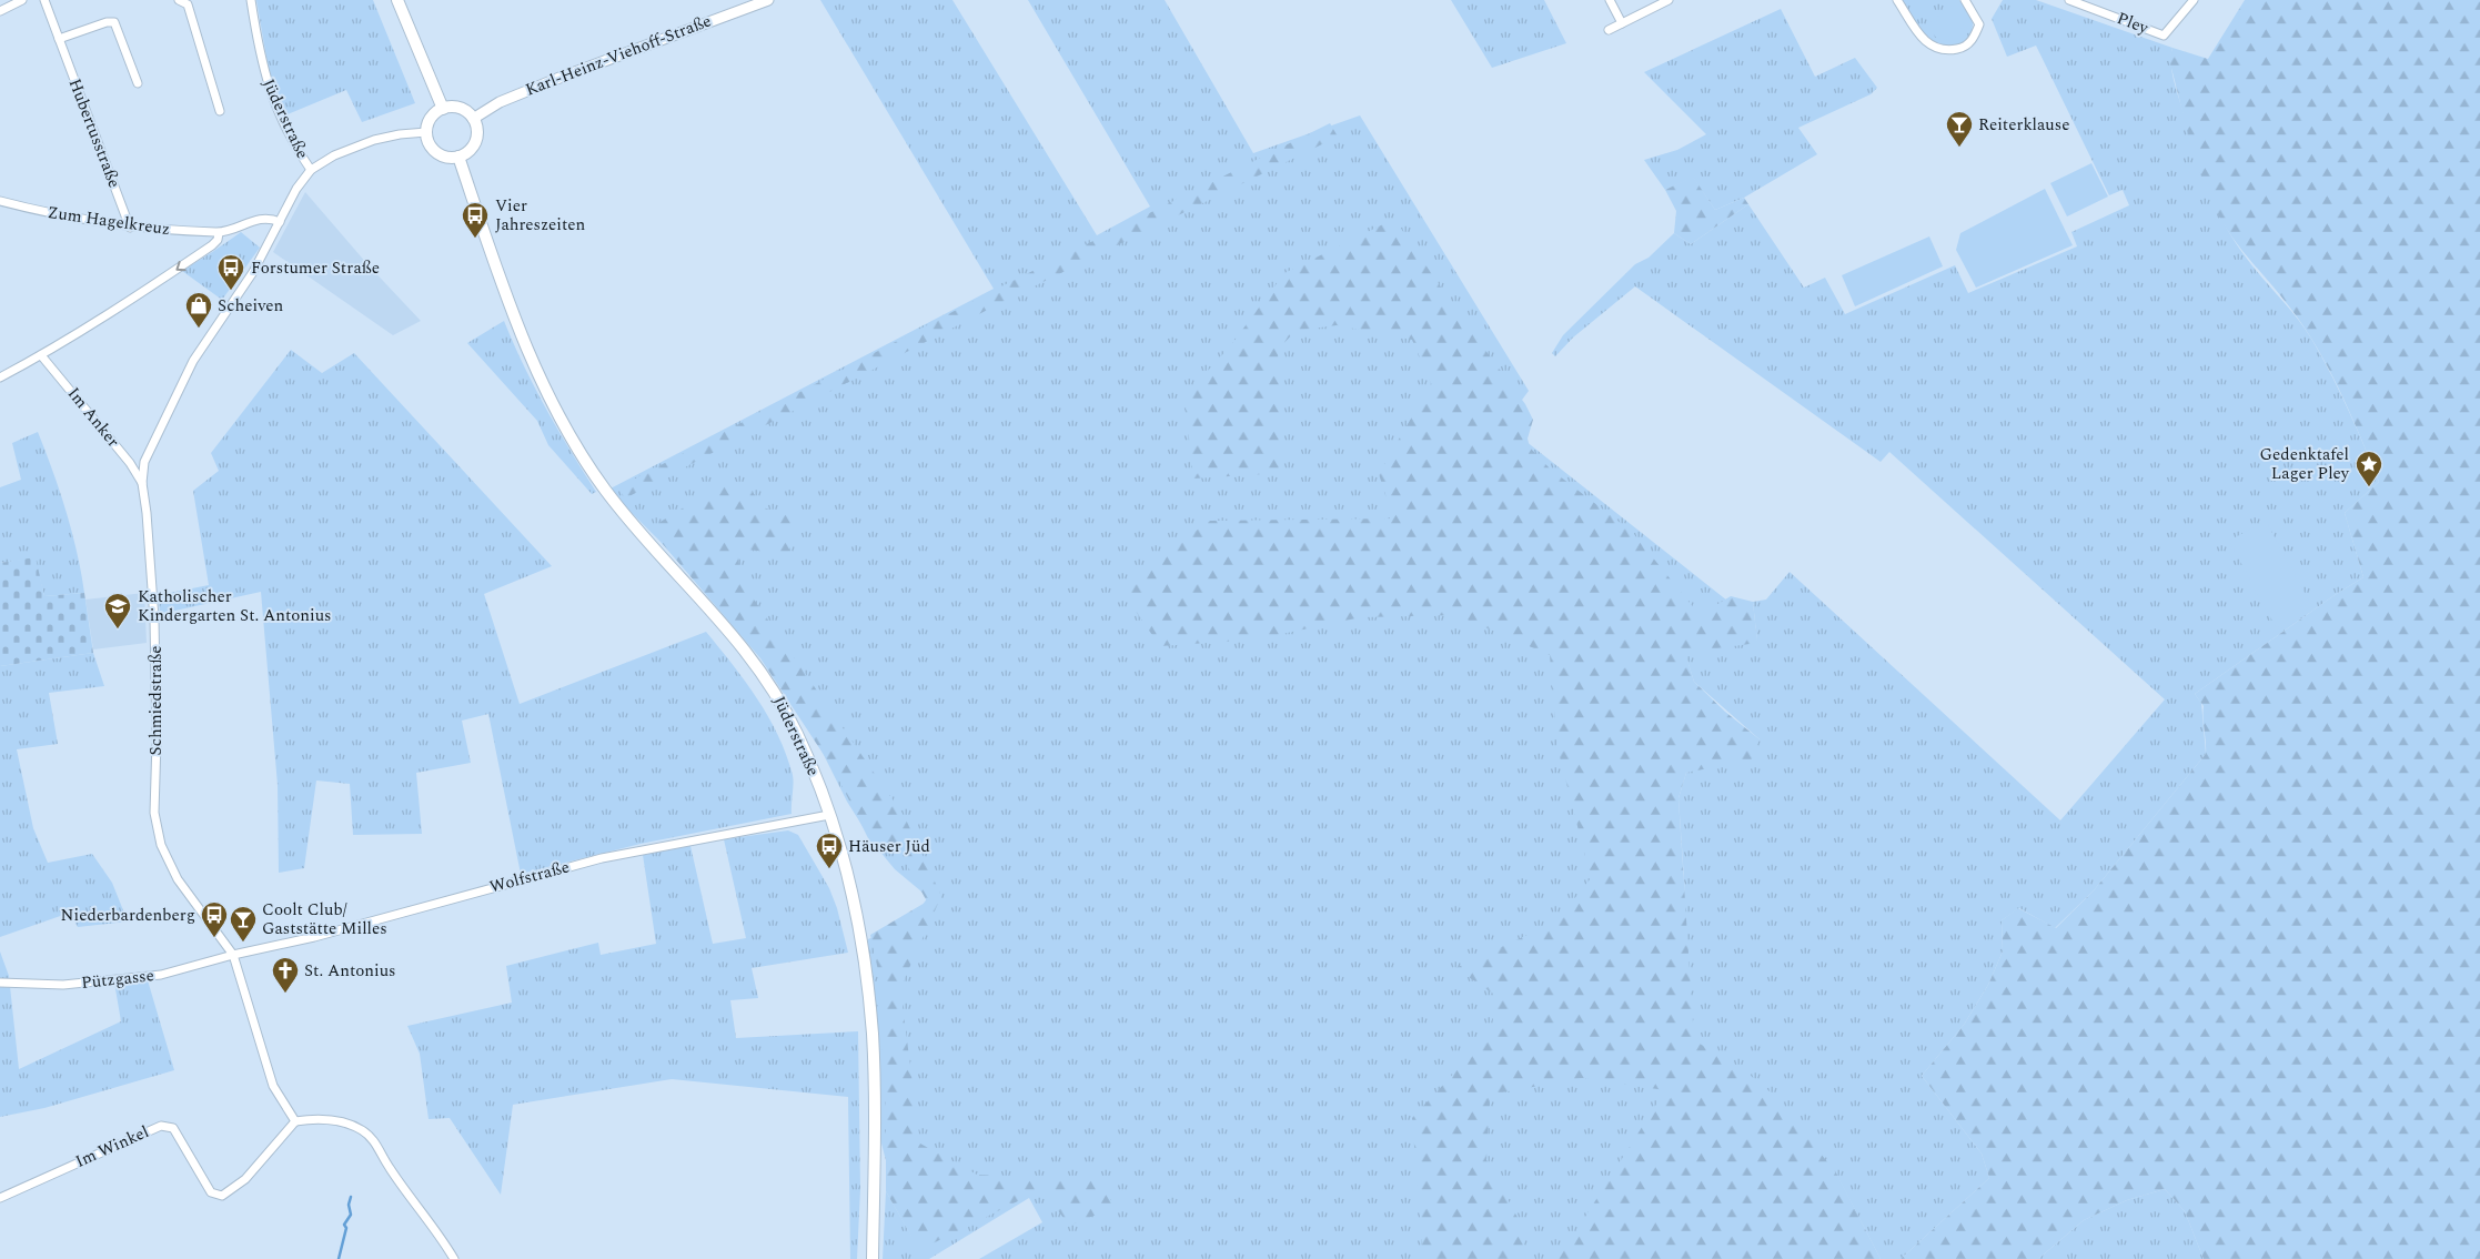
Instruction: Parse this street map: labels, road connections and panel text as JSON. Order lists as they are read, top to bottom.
{
  "streets": {
    "main road": ["Jüderstraße"],
    "street": [
      "Pley",
      "Karl-Heinz-Viehoff-Straße",
      "Hubertusstraße",
      "Zum Hagelkreuz",
      "Im Anker",
      "Schmiedstraße",
      "Wolfstraße",
      "Pützgasse",
      "Im Winkel"
    ]
  },
  "crossings": [
    ["Karl-Heinz-Viehoff-Straße", "Jüderstraße"],
    ["Jüderstraße", "Schmiedstraße"],
    ["Jüderstraße", "Wolfstraße"],
    ["Hubertusstraße", "Zum Hagelkreuz"],
    ["Im Anker", "Schmiedstraße"],
    ["Schmiedstraße", "Wolfstraße"],
    ["Schmiedstraße", "Pützgasse"],
    ["Wolfstraße", "Pützgasse"]
  ],
  "places": {
    "bar": ["Reiterklause", "Coolt Club/ Gaststätte Milles"],
    "bus stop": [
      "Vier Jahreszeiten",
      "Forstumer Straße",
      "Häuser Jüd",
      "Niederbardenberg"
    ],
    "shop": ["Scheiven"],
    "place": ["Gedenktafel Lager Pley"],
    "school or university": ["Katholischer Kindergarten St. Antonius"],
    "church": ["St. Antonius"]
  }
}
